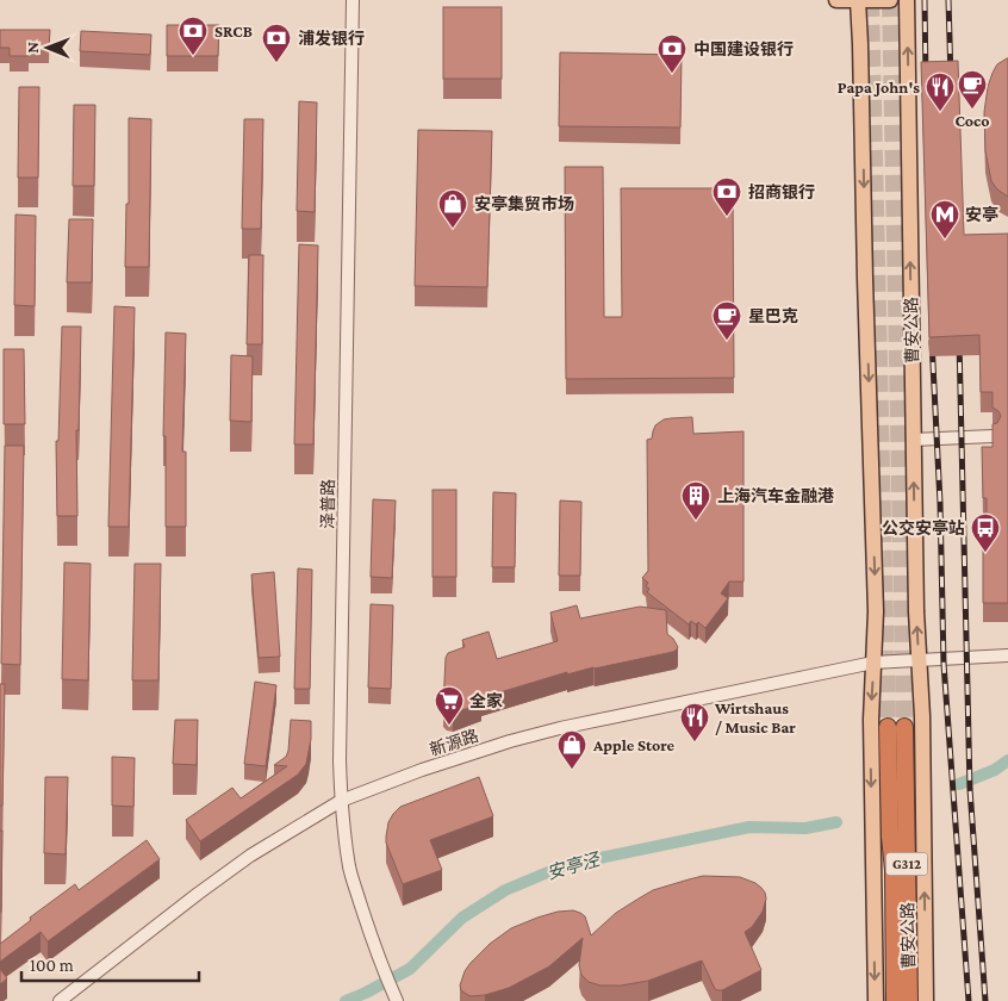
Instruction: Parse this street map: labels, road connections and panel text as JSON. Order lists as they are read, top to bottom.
{
  "streets": {
    "highway": ["曹安公路", "G312"],
    "street": ["泽普路", "新源路"]
  },
  "crossings": [
    ["曹安公路", "新源路"],
    ["泽普路", "新源路"]
  ],
  "water": ["安亭泾"],
  "places": {
    "bank": [
      "SRCB",
      "浦发银行",
      "中国建设银行",
      "招商银行"
    ],
    "cafe": ["Coco", "星巴克"],
    "restaurant": ["Papa John's", "Wirtshaus / Music Bar"],
    "shop": ["安亭集贸市场", "Apple Store"],
    "metro station": ["安亭"],
    "building": ["上海汽车金融港"],
    "bus stop": ["公交安亭站"],
    "supermarket": ["全家"]
  },
  "scale_bar": "100 m",
  "north": "left"
}
